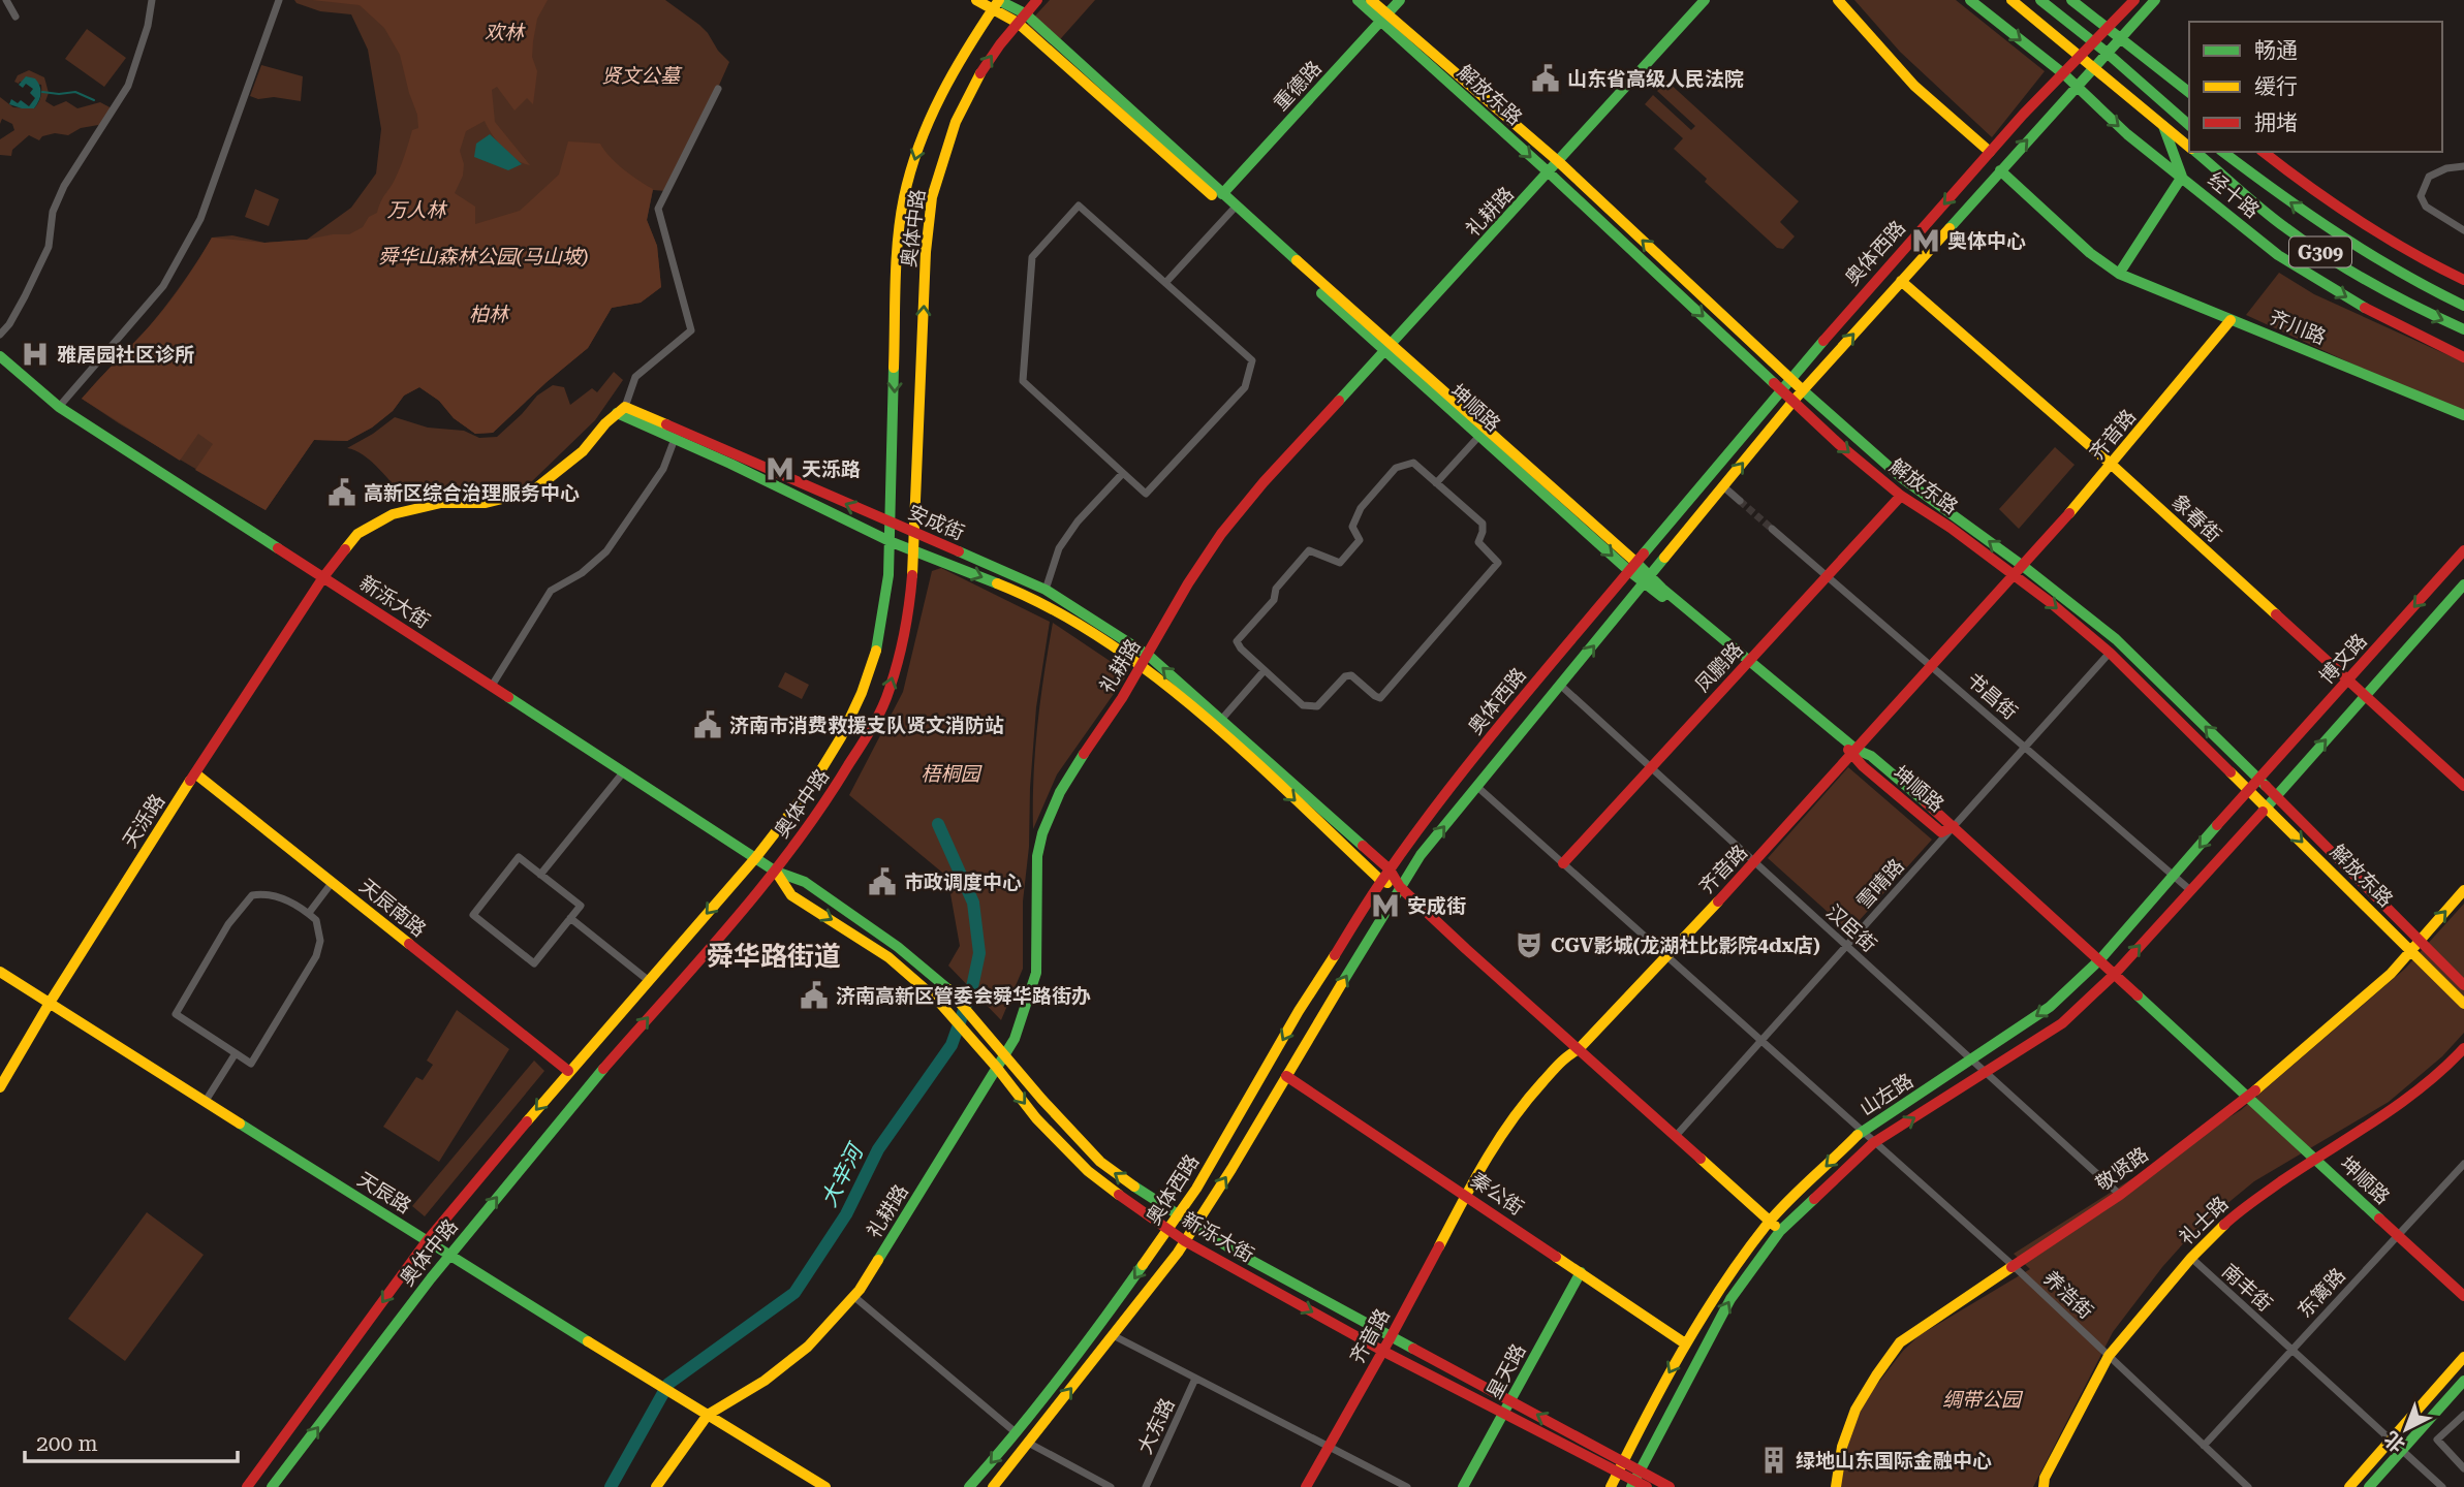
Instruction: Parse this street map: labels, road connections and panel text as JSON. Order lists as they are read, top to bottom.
{
  "streets": {
    "main road": [
      "重德路",
      "解放东路",
      "经十路",
      "礼耕路",
      "奥体中路",
      "G309",
      "奥体西路",
      "齐川路",
      "坤顺路",
      "齐音路",
      "象春街",
      "安成街",
      "新泺大街",
      "博文路",
      "凤鹏路",
      "天泺路",
      "天辰南路",
      "山左路",
      "敬贤路",
      "天辰路",
      "秦公街",
      "礼士路",
      "星天路"
    ],
    "street": [
      "书昌街",
      "雪晴路",
      "汉臣街",
      "南丰街",
      "东篱路",
      "养浩街",
      "大东路"
    ]
  },
  "crossings": [
    ["重德路", "解放东路"],
    ["重德路", "坤顺路"],
    ["解放东路", "礼耕路"],
    ["解放东路", "奥体西路"],
    ["解放东路", "齐音路"],
    ["解放东路", "博文路"],
    ["解放东路", "凤鹏路"],
    ["解放东路", "雪晴路"],
    ["解放东路", "山左路"],
    ["解放东路", "敬贤路"],
    ["经十路", "G309"],
    ["经十路", "奥体西路"],
    ["礼耕路", "坤顺路"],
    ["礼耕路", "安成街"],
    ["礼耕路", "新泺大街"],
    ["礼耕路", "天辰路"],
    ["奥体中路", "坤顺路"],
    ["奥体中路", "安成街"],
    ["奥体中路", "新泺大街"],
    ["奥体中路", "天辰南路"],
    ["奥体中路", "天辰路"],
    ["G309", "奥体西路"],
    ["奥体西路", "齐川路"],
    ["奥体西路", "坤顺路"],
    ["奥体西路", "象春街"],
    ["奥体西路", "安成街"],
    ["奥体西路", "新泺大街"],
    ["奥体西路", "汉臣街"],
    ["奥体西路", "秦公街"],
    ["奥体西路", "养浩街"],
    ["齐川路", "齐音路"],
    ["坤顺路", "齐音路"],
    ["坤顺路", "凤鹏路"],
    ["坤顺路", "雪晴路"],
    ["坤顺路", "山左路"],
    ["坤顺路", "敬贤路"],
    ["坤顺路", "礼士路"],
    ["坤顺路", "东篱路"],
    ["齐音路", "象春街"],
    ["齐音路", "安成街"],
    ["齐音路", "新泺大街"],
    ["齐音路", "书昌街"],
    ["齐音路", "汉臣街"],
    ["齐音路", "秦公街"],
    ["齐音路", "养浩街"],
    ["象春街", "博文路"],
    ["安成街", "天泺路"],
    ["安成街", "雪晴路"],
    ["安成街", "山左路"],
    ["新泺大街", "天泺路"],
    ["新泺大街", "山左路"],
    ["新泺大街", "星天路"],
    ["博文路", "山左路"],
    ["凤鹏路", "书昌街"],
    ["凤鹏路", "汉臣街"],
    ["凤鹏路", "养浩街"],
    ["书昌街", "雪晴路"],
    ["书昌街", "山左路"],
    ["天泺路", "天辰南路"],
    ["天泺路", "天辰路"],
    ["雪晴路", "汉臣街"],
    ["雪晴路", "养浩街"],
    ["汉臣街", "山左路"],
    ["汉臣街", "敬贤路"],
    ["山左路", "秦公街"],
    ["山左路", "养浩街"],
    ["敬贤路", "养浩街"],
    ["秦公街", "星天路"],
    ["礼士路", "南丰街"],
    ["礼士路", "养浩街"],
    ["南丰街", "东篱路"],
    ["东篱路", "养浩街"]
  ],
  "districts": ["舜华路街道"],
  "water": ["大辛河"],
  "parks": [
    "欢林",
    "贤文公墓",
    "万人林",
    "舜华山森林公园(马山坡)",
    "柏林",
    "梧桐园",
    "绸带公园"
  ],
  "places": {
    "public building": [
      "山东省高级人民法院",
      "高新区综合治理服务中心",
      "济南市消费救援支队贤文消防站",
      "市政调度中心",
      "济南高新区管委会舜华路街办"
    ],
    "metro station": ["奥体中心", "天泺路", "安成街"],
    "hospital": ["雅居园社区诊所"],
    "theatre": ["CGV影城(龙湖杜比影院4dx店)"],
    "building": ["绿地山东国际金融中心"]
  },
  "legend": ["畅通", "缓行", "拥堵"],
  "scale_bar": "200 m",
  "north": "bottom left"
}
